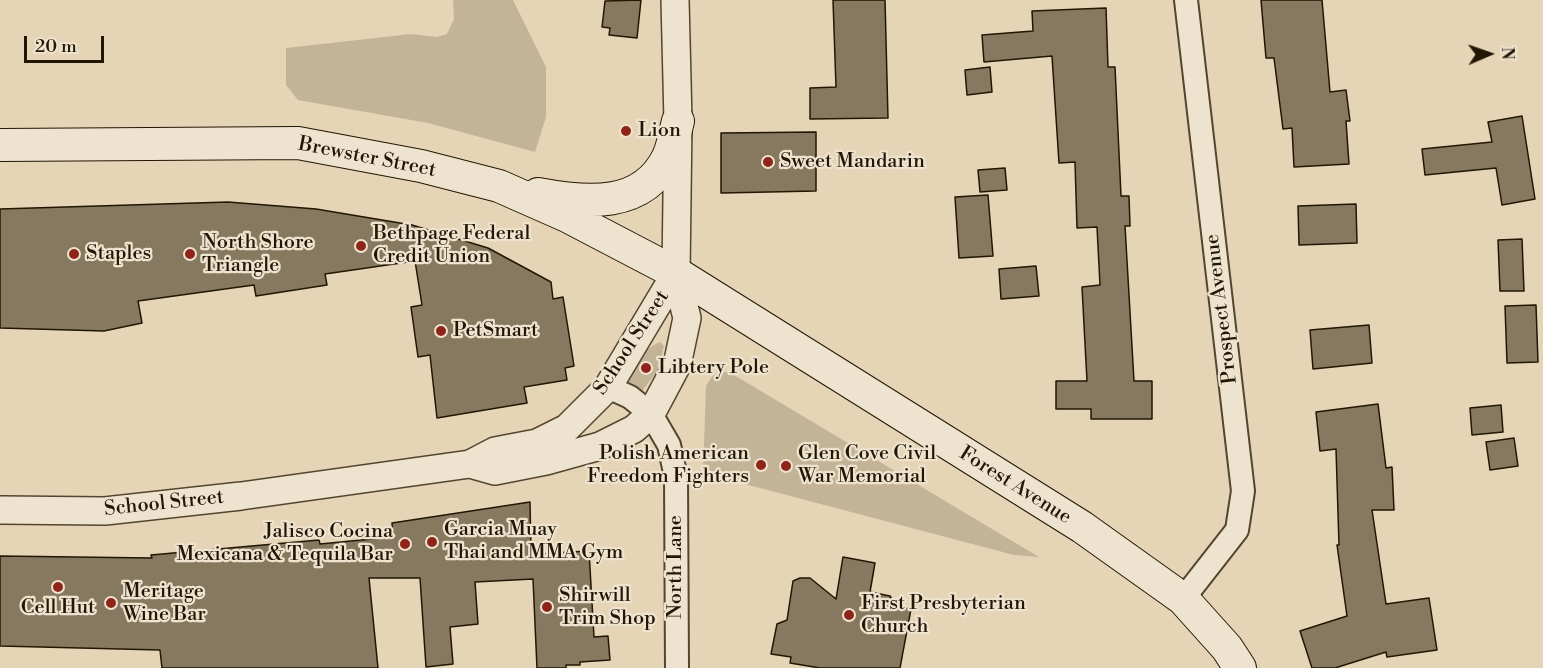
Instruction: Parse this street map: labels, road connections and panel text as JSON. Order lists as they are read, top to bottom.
{
  "streets": {
    "main road": ["Brewster Street", "Forest Avenue"],
    "street": ["Prospect Avenue", "School Street", "North Lane"]
  },
  "crossings": [
    ["Brewster Street", "School Street"],
    ["Brewster Street", "Forest Avenue"],
    ["Prospect Avenue", "Forest Avenue"],
    ["School Street", "Forest Avenue"],
    ["School Street", "North Lane"]
  ],
  "places": [
    "Lion",
    "Sweet Mandarin",
    "Bethpage Federal Credit Union",
    "Staples",
    "North Shore Triangle",
    "PetSmart",
    "Libtery Pole",
    "Polish American Freedom Fighters",
    "Glen Cove Civil War Memorial",
    "Garcia Muay Thai and MMA Gym",
    "Jalisco Cocina Mexicana & Tequila Bar",
    "Cell Hut",
    "Meritage Wine Bar",
    "Shirwill Trim Shop",
    "First Presbyterian Church"
  ],
  "scale_bar": "20 m",
  "north": "right"
}
